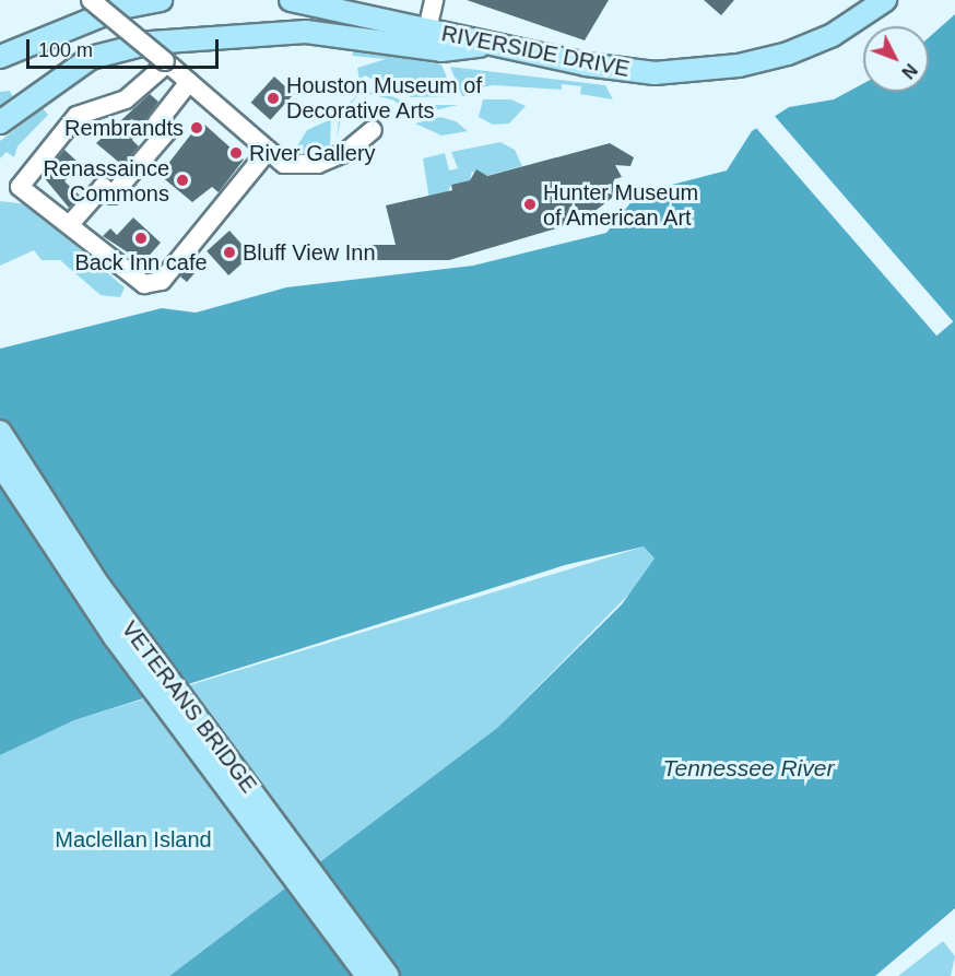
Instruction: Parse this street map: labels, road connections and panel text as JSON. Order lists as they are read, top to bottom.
{
  "streets": {
    "main road": ["RIVERSIDE DRIVE", "VETERANS BRIDGE"]
  },
  "water": ["Tennessee River"],
  "parks": ["Maclellan Island"],
  "places": [
    "Houston Museum of Decorative Arts",
    "Rembrandts",
    "River Gallery",
    "Renassaince Commons",
    "Hunter Museum of American Art",
    "Back Inn cafe",
    "Bluff View Inn"
  ],
  "scale_bar": "100 m",
  "north": "bottom right"
}
